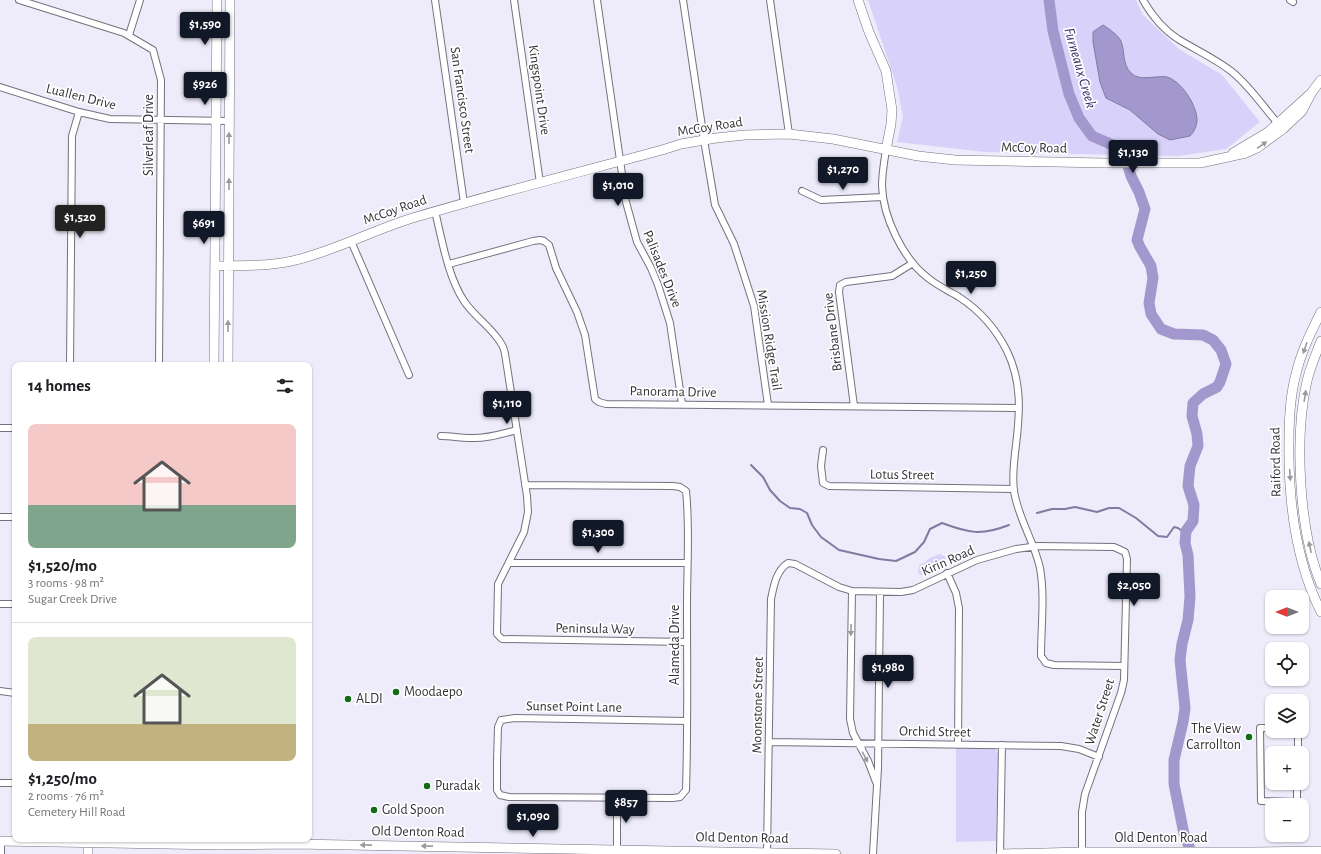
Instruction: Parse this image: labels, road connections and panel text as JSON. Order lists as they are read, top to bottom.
{
  "streets": {
    "main road": ["McCoy Road", "Raiford Road", "Old Denton Road"],
    "street": [
      "Kingspoint Drive",
      "Luallen Drive",
      "San Francisco Street",
      "Silverleaf Drive",
      "Palisades Drive",
      "Brisbane Drive",
      "Mission Ridge Trail",
      "Panorama Drive",
      "Lotus Street",
      "Kirin Road",
      "Peninsula Way",
      "Alameda Drive",
      "Moonstone Street",
      "Sunset Point Lane",
      "Water Street",
      "Orchid Street"
    ]
  },
  "crossings": [
    ["Kingspoint Drive", "McCoy Road"],
    ["Luallen Drive", "Silverleaf Drive"],
    ["San Francisco Street", "McCoy Road"],
    ["McCoy Road", "Palisades Drive"],
    ["McCoy Road", "Mission Ridge Trail"],
    ["Palisades Drive", "Panorama Drive"],
    ["Brisbane Drive", "Panorama Drive"],
    ["Mission Ridge Trail", "Panorama Drive"],
    ["Kirin Road", "Moonstone Street"],
    ["Kirin Road", "Water Street"],
    ["Peninsula Way", "Alameda Drive"],
    ["Alameda Drive", "Sunset Point Lane"],
    ["Moonstone Street", "Orchid Street"],
    ["Moonstone Street", "Old Denton Road"],
    ["Water Street", "Orchid Street"],
    ["Water Street", "Old Denton Road"]
  ],
  "water": ["Furneaux Creek"],
  "places": [
    "Moodaepo",
    "ALDI",
    "The View Carrollton",
    "Puradak",
    "Gold Spoon"
  ],
  "north": "left",
  "page": {
    "price": [
      "$1,590",
      "$926",
      "$1,130",
      "$1,270",
      "$1,010",
      "$1,520",
      "$691",
      "$1,250",
      "$1,110",
      "$1,300",
      "$2,050",
      "$1,980",
      "$857",
      "$1,090"
    ],
    "heading": "14 homes",
    "list": [
      {
        "name": "$1,520/mo",
        "note": "3 rooms · 98 m² · Sugar Creek Drive"
      },
      {
        "name": "$1,250/mo",
        "note": "2 rooms · 76 m² · Cemetery Hill Road"
      }
    ],
    "map_buttons": ["+", "−"]
  }
}
